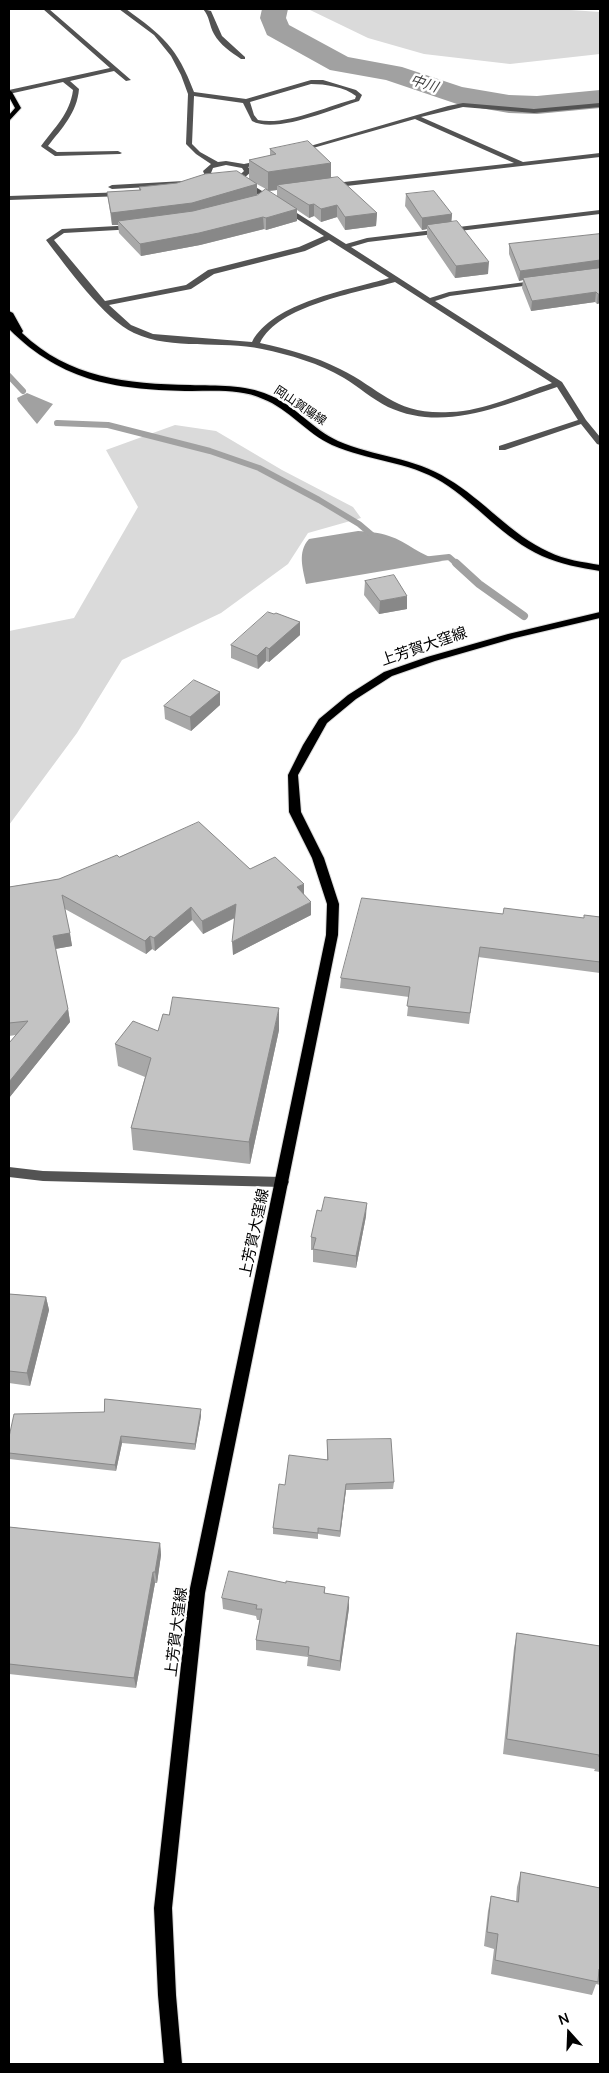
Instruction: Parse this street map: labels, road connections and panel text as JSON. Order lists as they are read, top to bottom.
{
  "streets": {
    "main road": ["岡山賀陽線", "上芳賀大窪線"]
  },
  "water": ["中川"],
  "north": "top"
}
